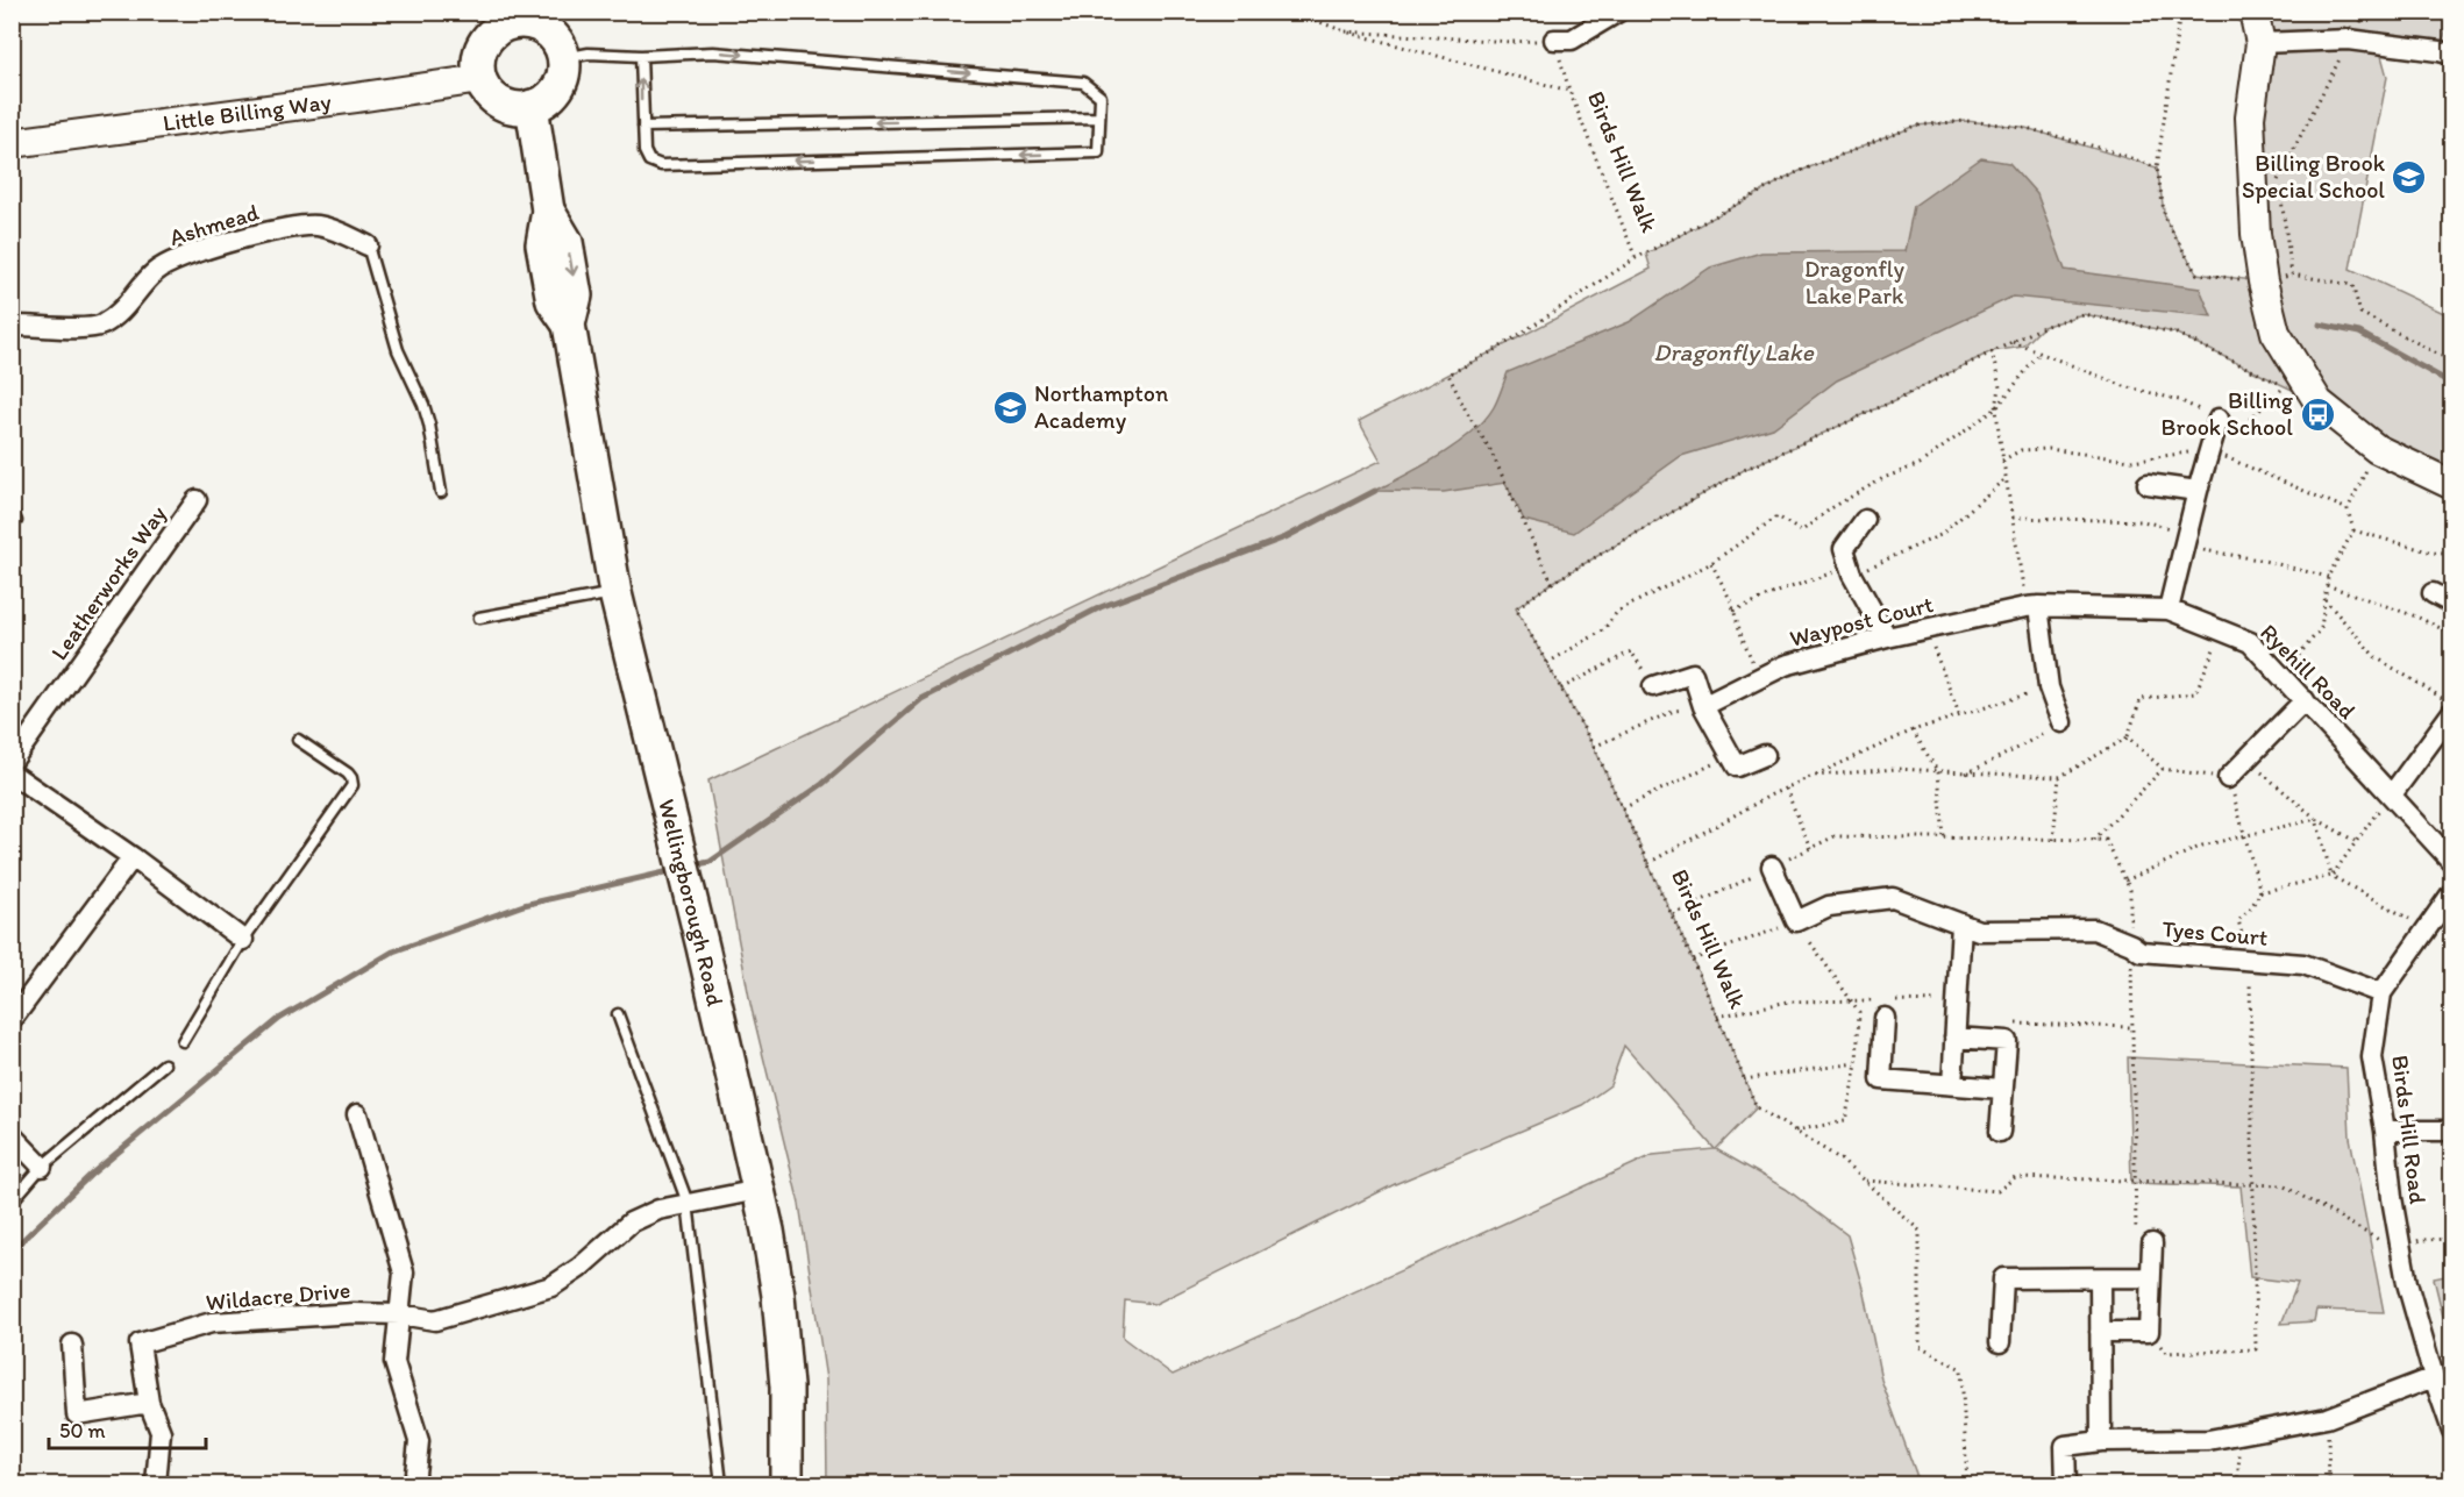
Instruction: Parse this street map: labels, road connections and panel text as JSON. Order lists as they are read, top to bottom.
{
  "streets": {
    "main road": ["Wellingborough Road"],
    "street": [
      "Little Billing Way",
      "Ashmead",
      "Leatherworks Way",
      "Waypost Court",
      "Ryehill Road",
      "Tyes Court",
      "Birds Hill Road",
      "Wildacre Drive"
    ],
    "path": ["Birds Hill Walk"]
  },
  "crossings": [
    ["Little Billing Way", "Wellingborough Road"],
    ["Waypost Court", "Ryehill Road"],
    ["Tyes Court", "Birds Hill Road"]
  ],
  "water": ["Dragonfly Lake"],
  "parks": ["Dragonfly Lake Park"],
  "places": {
    "school or university": ["Billing Brook Special School", "Northampton Academy"],
    "bus stop": ["Billing Brook School"]
  },
  "scale_bar": "50 m"
}
